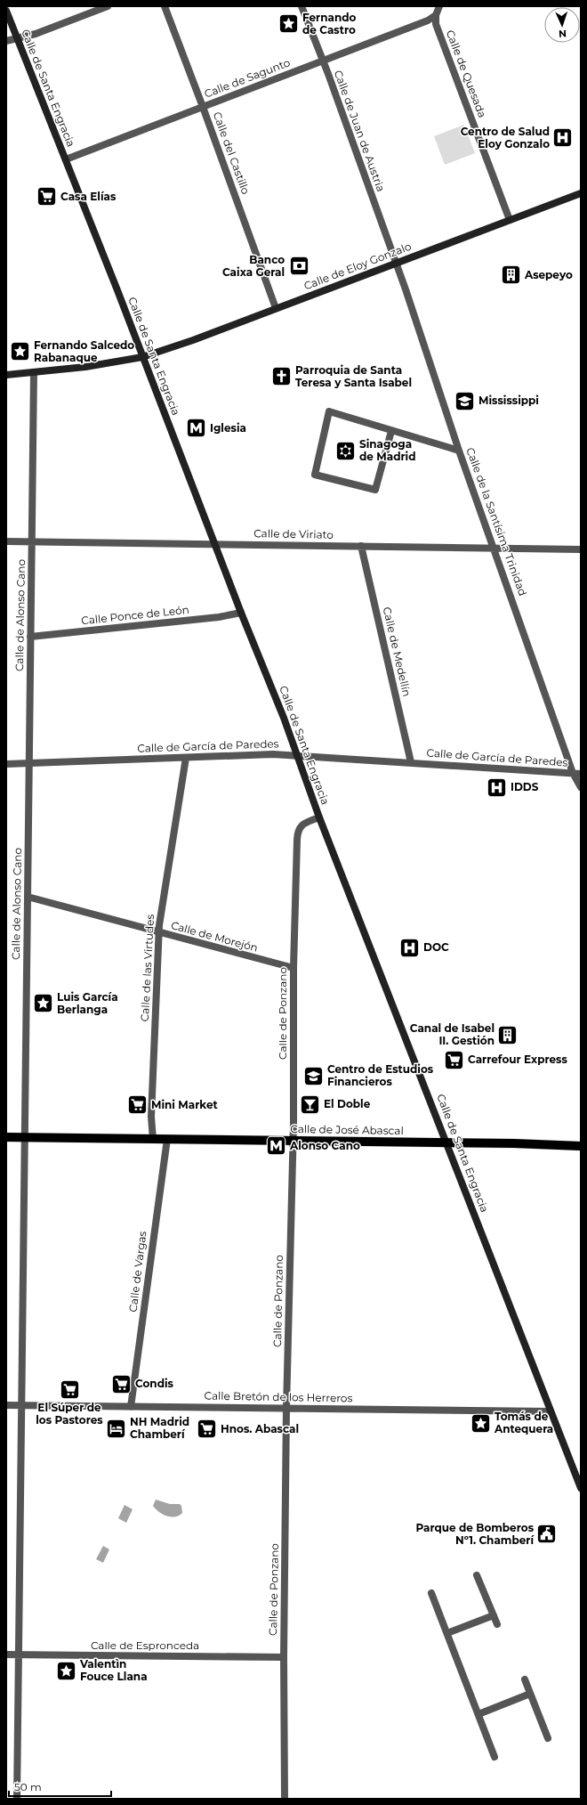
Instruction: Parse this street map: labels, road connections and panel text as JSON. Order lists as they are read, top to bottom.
{
  "streets": {
    "main road": ["Calle de Santa Engracia", "Calle de Eloy Gonzalo", "Calle de José Abascal"],
    "street": [
      "Calle de Quesada",
      "Calle de Sagunto",
      "Calle de Juan de Austria",
      "Calle del Castillo",
      "Calle de la Santísima Trinidad",
      "Calle de Viriato",
      "Calle de Alonso Cano",
      "Calle Ponce de León",
      "Calle de Medellín",
      "Calle de García de Paredes",
      "Calle de Morejón",
      "Calle de las Virtudes",
      "Calle de Ponzano",
      "Calle de Vargas",
      "Calle Bretón de los Herreros",
      "Calle de Espronceda"
    ]
  },
  "crossings": [
    ["Calle de Quesada", "Calle de Sagunto"],
    ["Calle de Quesada", "Calle de Eloy Gonzalo"],
    ["Calle de Sagunto", "Calle de Santa Engracia"],
    ["Calle de Sagunto", "Calle de Juan de Austria"],
    ["Calle de Sagunto", "Calle del Castillo"],
    ["Calle de Santa Engracia", "Calle de Eloy Gonzalo"],
    ["Calle de Santa Engracia", "Calle de Viriato"],
    ["Calle de Santa Engracia", "Calle Ponce de León"],
    ["Calle de Santa Engracia", "Calle de García de Paredes"],
    ["Calle de Santa Engracia", "Calle de Ponzano"],
    ["Calle de Santa Engracia", "Calle de José Abascal"],
    ["Calle de Santa Engracia", "Calle Bretón de los Herreros"],
    ["Calle de Juan de Austria", "Calle de Eloy Gonzalo"],
    ["Calle de Juan de Austria", "Calle de la Santísima Trinidad"],
    ["Calle del Castillo", "Calle de Eloy Gonzalo"],
    ["Calle de Eloy Gonzalo", "Calle de la Santísima Trinidad"],
    ["Calle de Eloy Gonzalo", "Calle de Alonso Cano"],
    ["Calle de la Santísima Trinidad", "Calle de Viriato"],
    ["Calle de la Santísima Trinidad", "Calle de García de Paredes"],
    ["Calle de Viriato", "Calle de Alonso Cano"],
    ["Calle de Viriato", "Calle de Medellín"],
    ["Calle de Alonso Cano", "Calle Ponce de León"],
    ["Calle de Alonso Cano", "Calle de García de Paredes"],
    ["Calle de Alonso Cano", "Calle de Morejón"],
    ["Calle de Alonso Cano", "Calle de José Abascal"],
    ["Calle de Alonso Cano", "Calle Bretón de los Herreros"],
    ["Calle de Alonso Cano", "Calle de Espronceda"],
    ["Calle de Medellín", "Calle de García de Paredes"],
    ["Calle de García de Paredes", "Calle de las Virtudes"],
    ["Calle de Morejón", "Calle de las Virtudes"],
    ["Calle de Morejón", "Calle de Ponzano"],
    ["Calle de las Virtudes", "Calle de José Abascal"],
    ["Calle de Ponzano", "Calle de José Abascal"],
    ["Calle de Ponzano", "Calle Bretón de los Herreros"],
    ["Calle de Ponzano", "Calle de Espronceda"],
    ["Calle de José Abascal", "Calle de Vargas"],
    ["Calle de Vargas", "Calle Bretón de los Herreros"]
  ],
  "places": {
    "place": [
      "Fernando de Castro",
      "Fernando Salcedo Rabanaque",
      "Luis García Berlanga",
      "Tomás de Antequera",
      "Valentìn Fouce Llana"
    ],
    "hospital": ["Centro de Salud Eloy Gonzalo", "IDDS", "DOC"],
    "supermarket": [
      "Casa Elías",
      "Carrefour Express",
      "Mini Market",
      "Condis",
      "El Súper de los Pastores",
      "Hnos. Abascal"
    ],
    "bank": ["Banco Caixa Geral"],
    "building": ["Asepeyo", "Canal de Isabel II. Gestión"],
    "church": ["Parroquia de Santa Teresa y Santa Isabel"],
    "school or university": ["Mississippi", "Centro de Estudios Financieros"],
    "metro station": ["Iglesia", "Alonso Cano"],
    "synagogue": ["Sinagoga de Madrid"],
    "bar": ["El Doble"],
    "hotel": ["NH Madrid Chamberí"],
    "public building": ["Parque de Bomberos Nº1. Chamberí"]
  },
  "scale_bar": "50 m",
  "north": "bottom"
}
